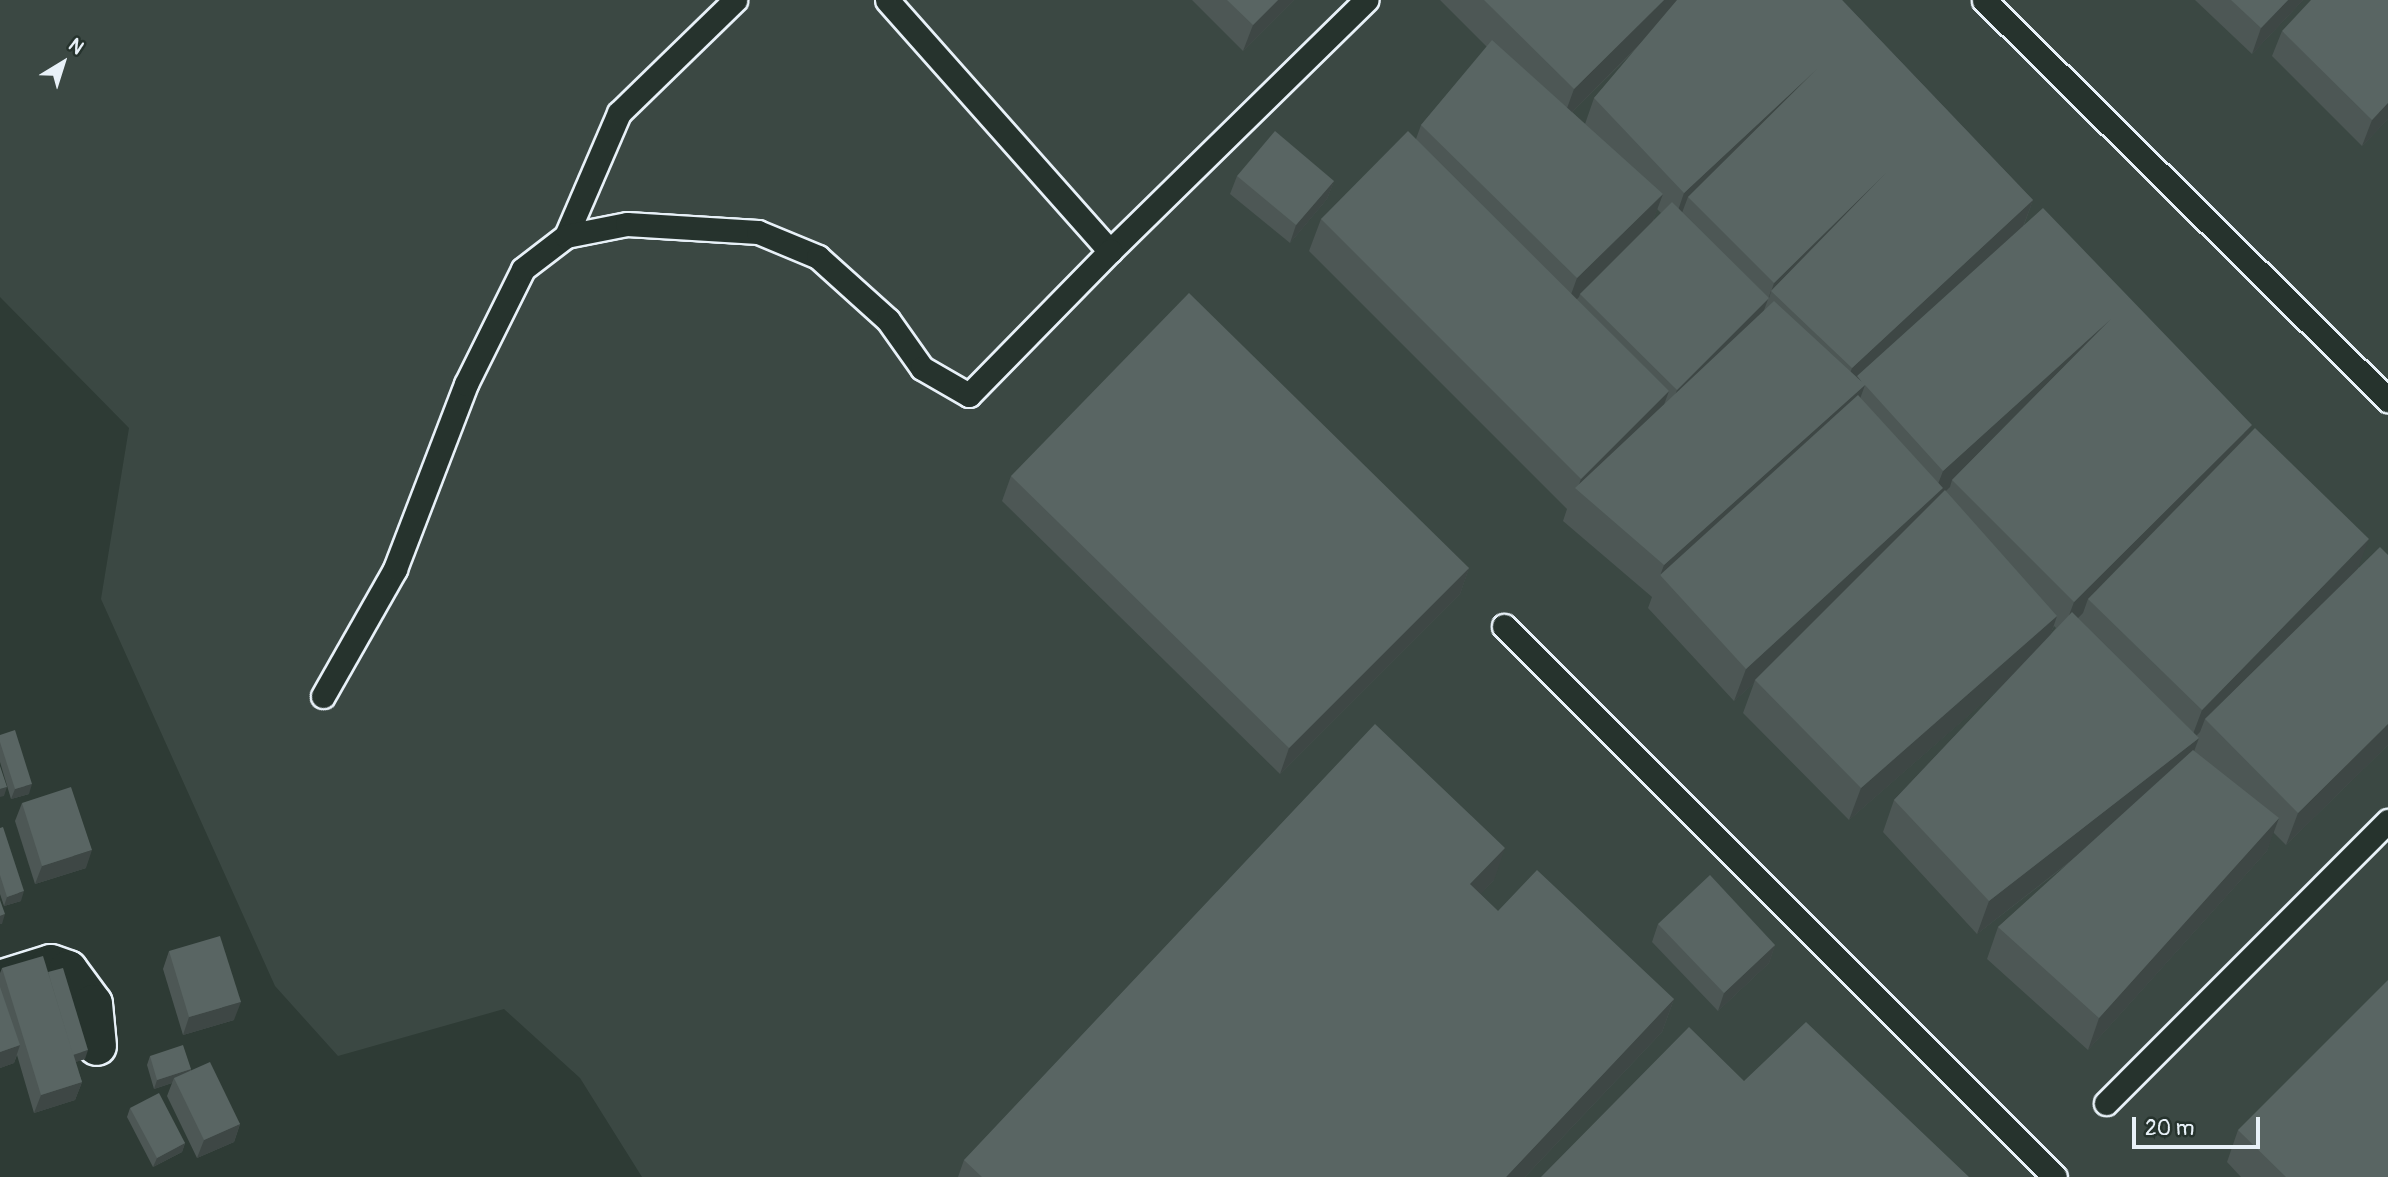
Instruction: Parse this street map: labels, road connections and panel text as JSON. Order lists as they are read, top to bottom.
{
  "scale_bar": "20 m",
  "north": "top right"
}
